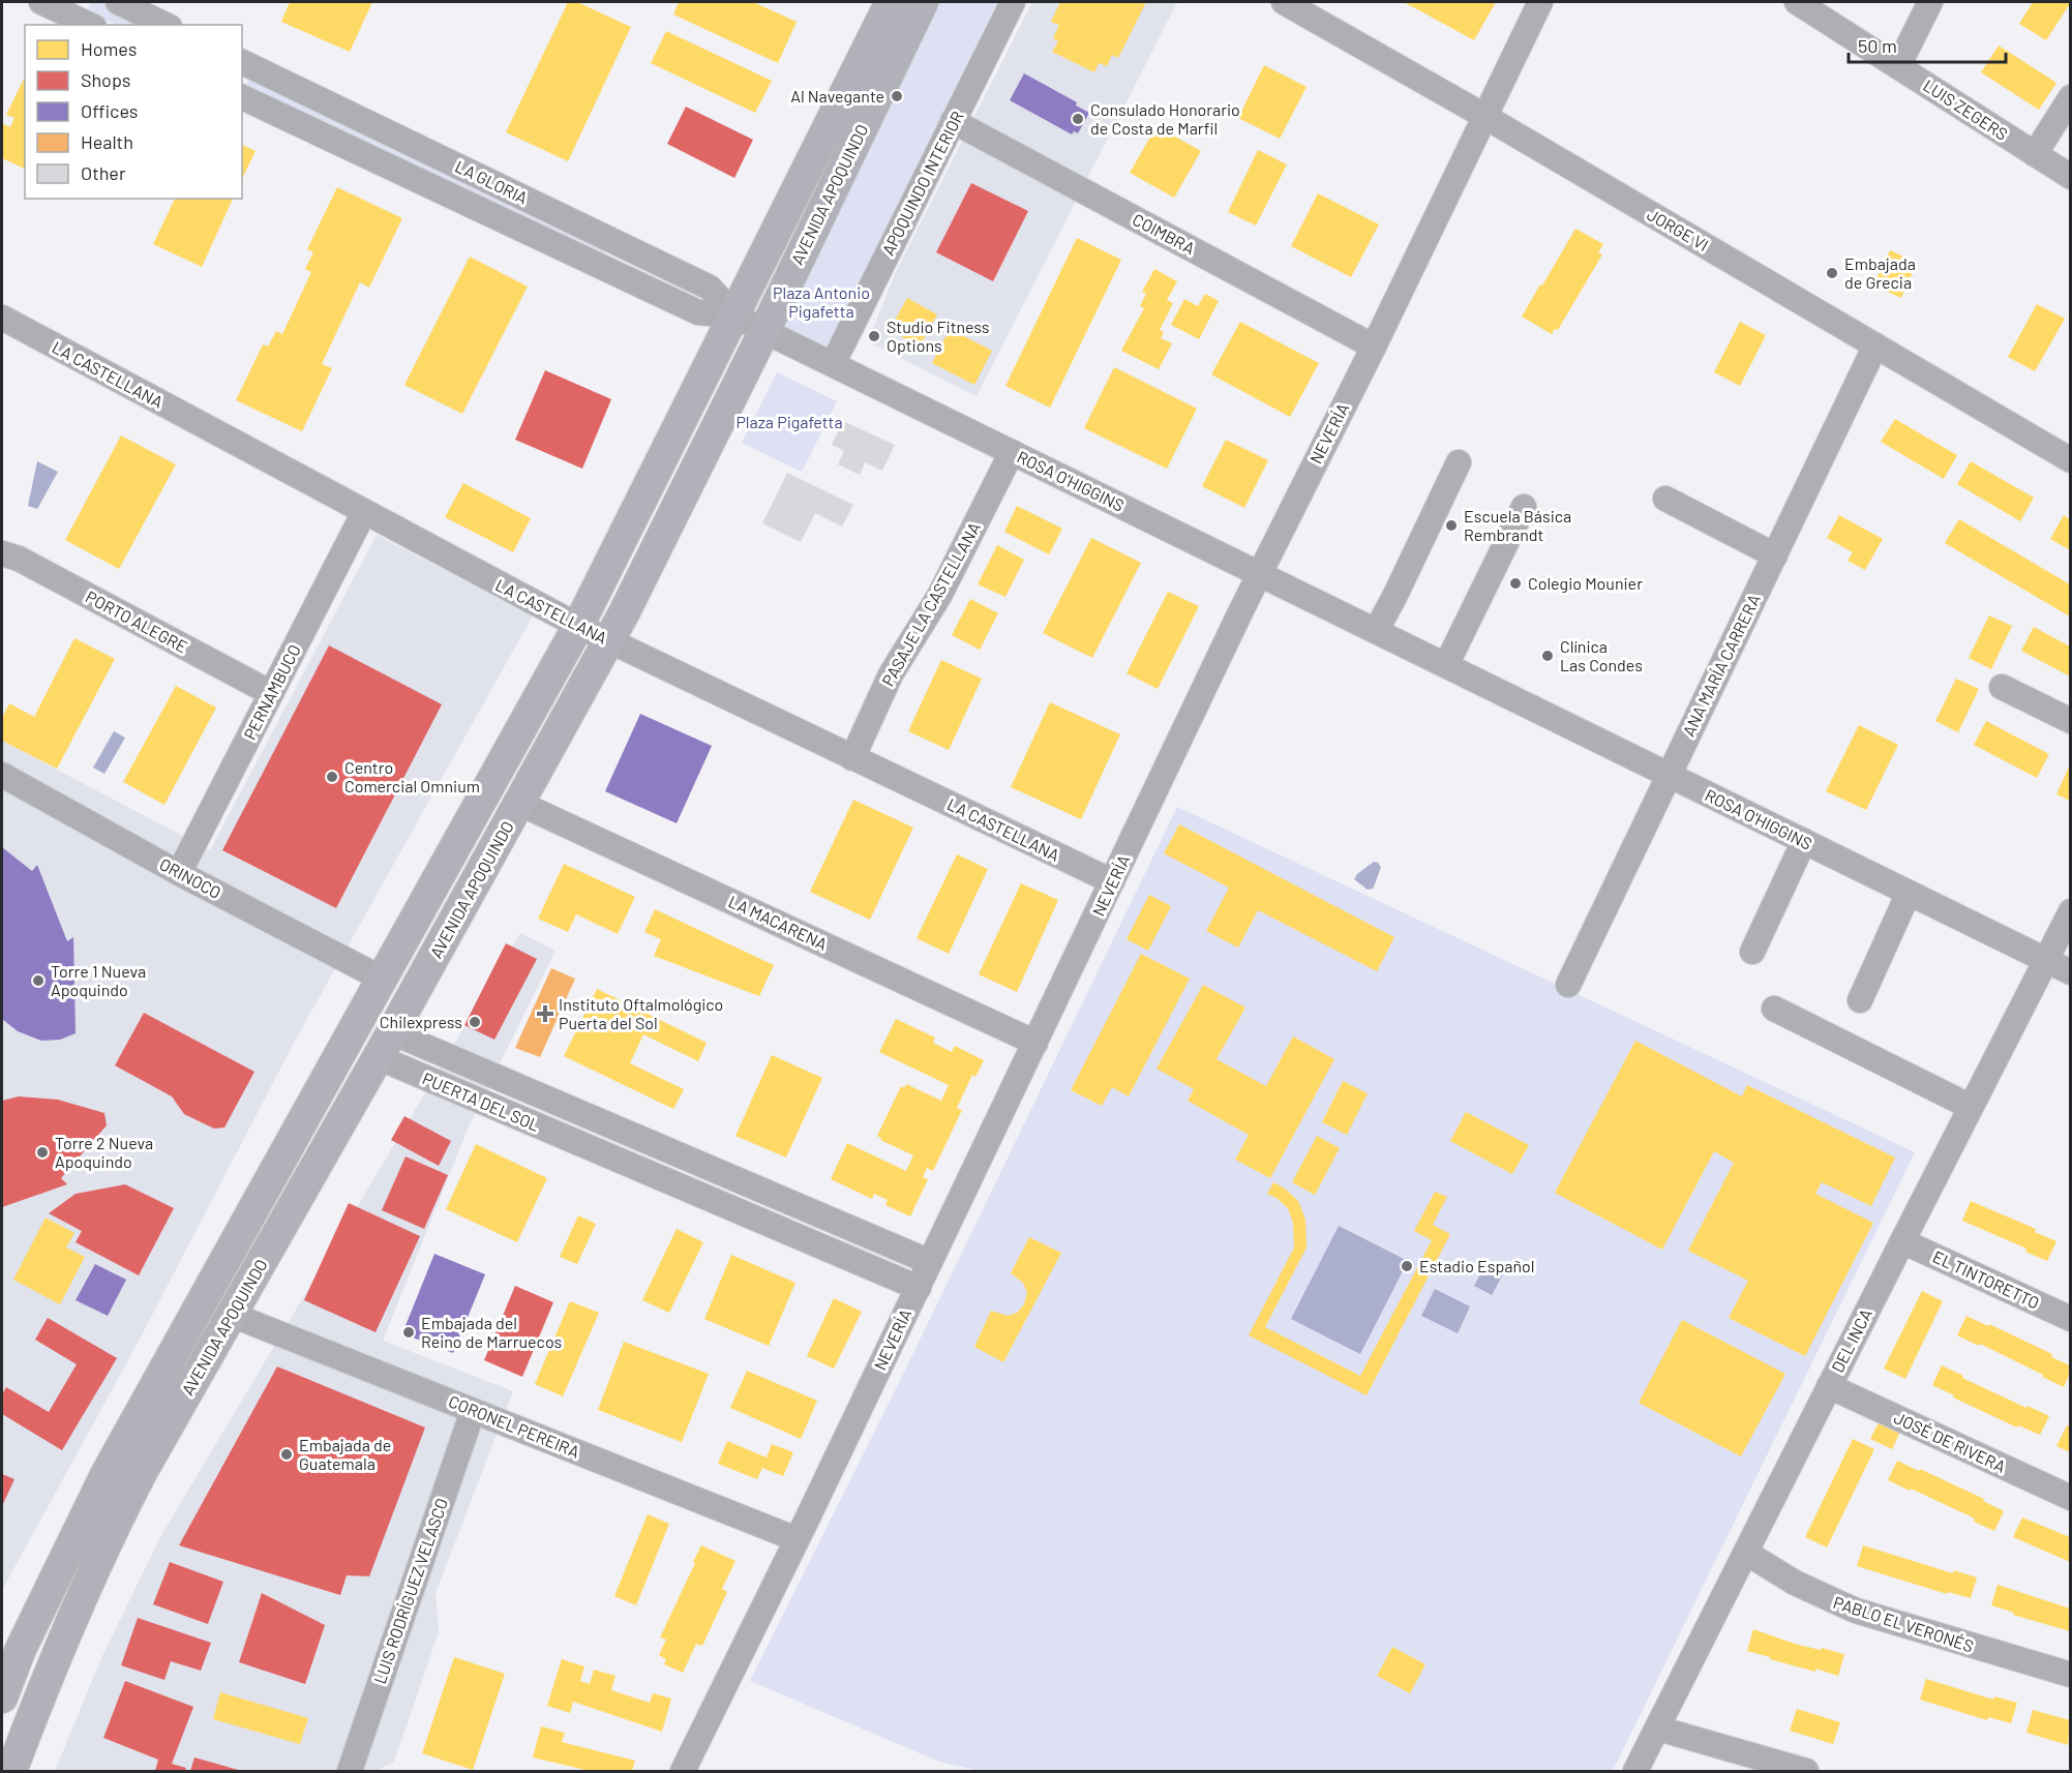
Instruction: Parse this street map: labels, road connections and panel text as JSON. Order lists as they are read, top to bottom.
{
  "streets": {
    "main road": ["AVENIDA APOQUINDO"],
    "street": [
      "LUIS ZEGERS",
      "LA GLORIA",
      "APOQUINDO INTERIOR",
      "JORGE VI",
      "COIMBRA",
      "LA CASTELLANA",
      "NEVERÍA",
      "ROSA O'HIGGINS",
      "PASAJE LA CASTELLANA",
      "PORTO ALEGRE",
      "ANA MARÍA CARRERA",
      "PERNAMBUCO",
      "ORINOCO",
      "LA MACARENA",
      "PUERTA DEL SOL",
      "EL TINTORETTO",
      "DEL INCA",
      "CORONEL PEREIRA",
      "JOSÉ DE RIVERA",
      "LUIS RODRÍGUEZ VELASCO",
      "PABLO EL VERONÉS"
    ]
  },
  "crossings": [
    ["LA GLORIA", "AVENIDA APOQUINDO"],
    ["LA GLORIA", "ROSA O'HIGGINS"],
    ["APOQUINDO INTERIOR", "COIMBRA"],
    ["APOQUINDO INTERIOR", "ROSA O'HIGGINS"],
    ["AVENIDA APOQUINDO", "LA CASTELLANA"],
    ["AVENIDA APOQUINDO", "ROSA O'HIGGINS"],
    ["AVENIDA APOQUINDO", "ORINOCO"],
    ["AVENIDA APOQUINDO", "LA MACARENA"],
    ["AVENIDA APOQUINDO", "PUERTA DEL SOL"],
    ["AVENIDA APOQUINDO", "CORONEL PEREIRA"],
    ["JORGE VI", "NEVERÍA"],
    ["JORGE VI", "ANA MARÍA CARRERA"],
    ["COIMBRA", "NEVERÍA"],
    ["LA CASTELLANA", "NEVERÍA"],
    ["LA CASTELLANA", "PASAJE LA CASTELLANA"],
    ["LA CASTELLANA", "PERNAMBUCO"],
    ["NEVERÍA", "ROSA O'HIGGINS"],
    ["NEVERÍA", "LA MACARENA"],
    ["NEVERÍA", "PUERTA DEL SOL"],
    ["NEVERÍA", "CORONEL PEREIRA"],
    ["ROSA O'HIGGINS", "PASAJE LA CASTELLANA"],
    ["ROSA O'HIGGINS", "ANA MARÍA CARRERA"],
    ["ROSA O'HIGGINS", "DEL INCA"],
    ["PORTO ALEGRE", "PERNAMBUCO"],
    ["PERNAMBUCO", "ORINOCO"],
    ["EL TINTORETTO", "DEL INCA"],
    ["DEL INCA", "JOSÉ DE RIVERA"],
    ["DEL INCA", "PABLO EL VERONÉS"],
    ["CORONEL PEREIRA", "LUIS RODRÍGUEZ VELASCO"]
  ],
  "parks": ["Plaza Antonio Pigafetta", "Plaza Pigafetta"],
  "places": {
    "other": [
      "Al Navegante",
      "Consulado Honorario de Costa de Marfil",
      "Embajada de Grecia",
      "Studio Fitness Options",
      "Escuela Básica Rembrandt",
      "Colegio Mounier",
      "Clínica Las Condes",
      "Centro Comercial Omnium",
      "Torre 1 Nueva Apoquindo",
      "Chilexpress",
      "Torre 2 Nueva Apoquindo",
      "Estadio Español",
      "Embajada del Reino de Marruecos",
      "Embajada de Guatemala"
    ],
    "health": ["Instituto Oftalmológico Puerta del Sol"]
  },
  "legend": [
    "Homes",
    "Shops",
    "Offices",
    "Health",
    "Other"
  ],
  "scale_bar": "50 m"
}
